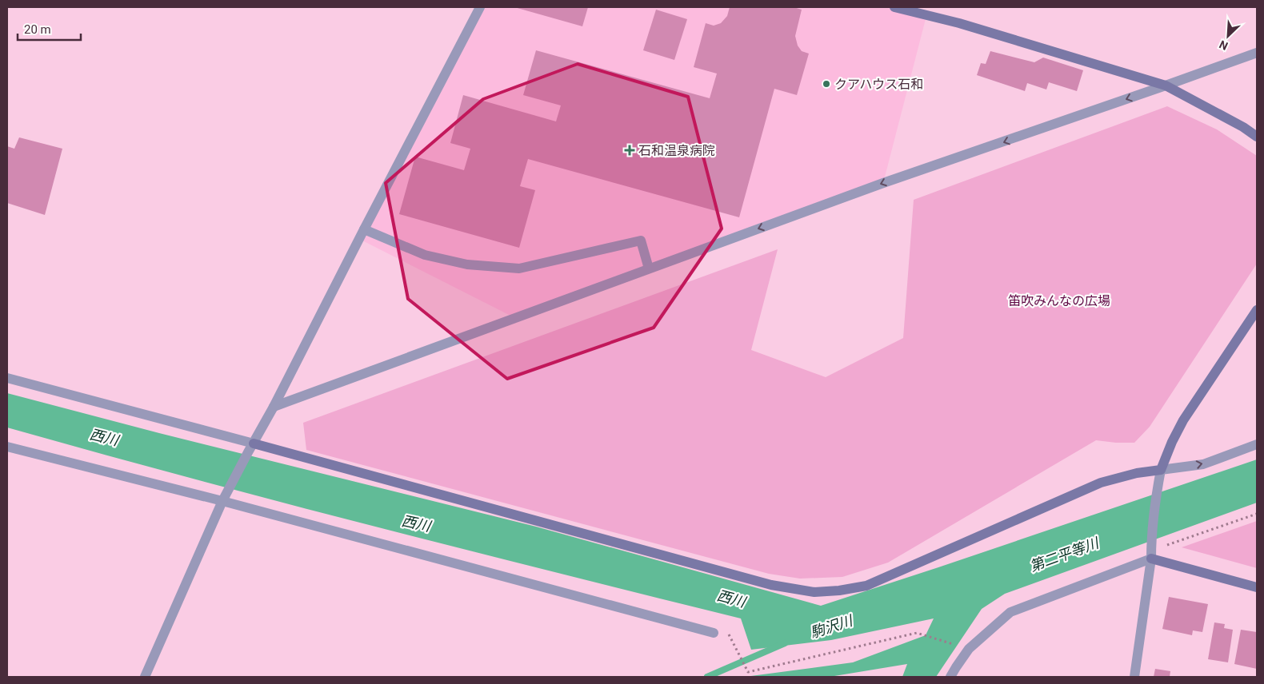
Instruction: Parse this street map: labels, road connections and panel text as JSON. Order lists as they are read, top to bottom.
{
  "water": ["西川", "第二平等川", "駒沢川"],
  "parks": ["笛吹みんなの広場"],
  "places": {
    "other": ["クアハウス石和"],
    "health": ["石和温泉病院"]
  },
  "scale_bar": "20 m",
  "north": "bottom left"
}
